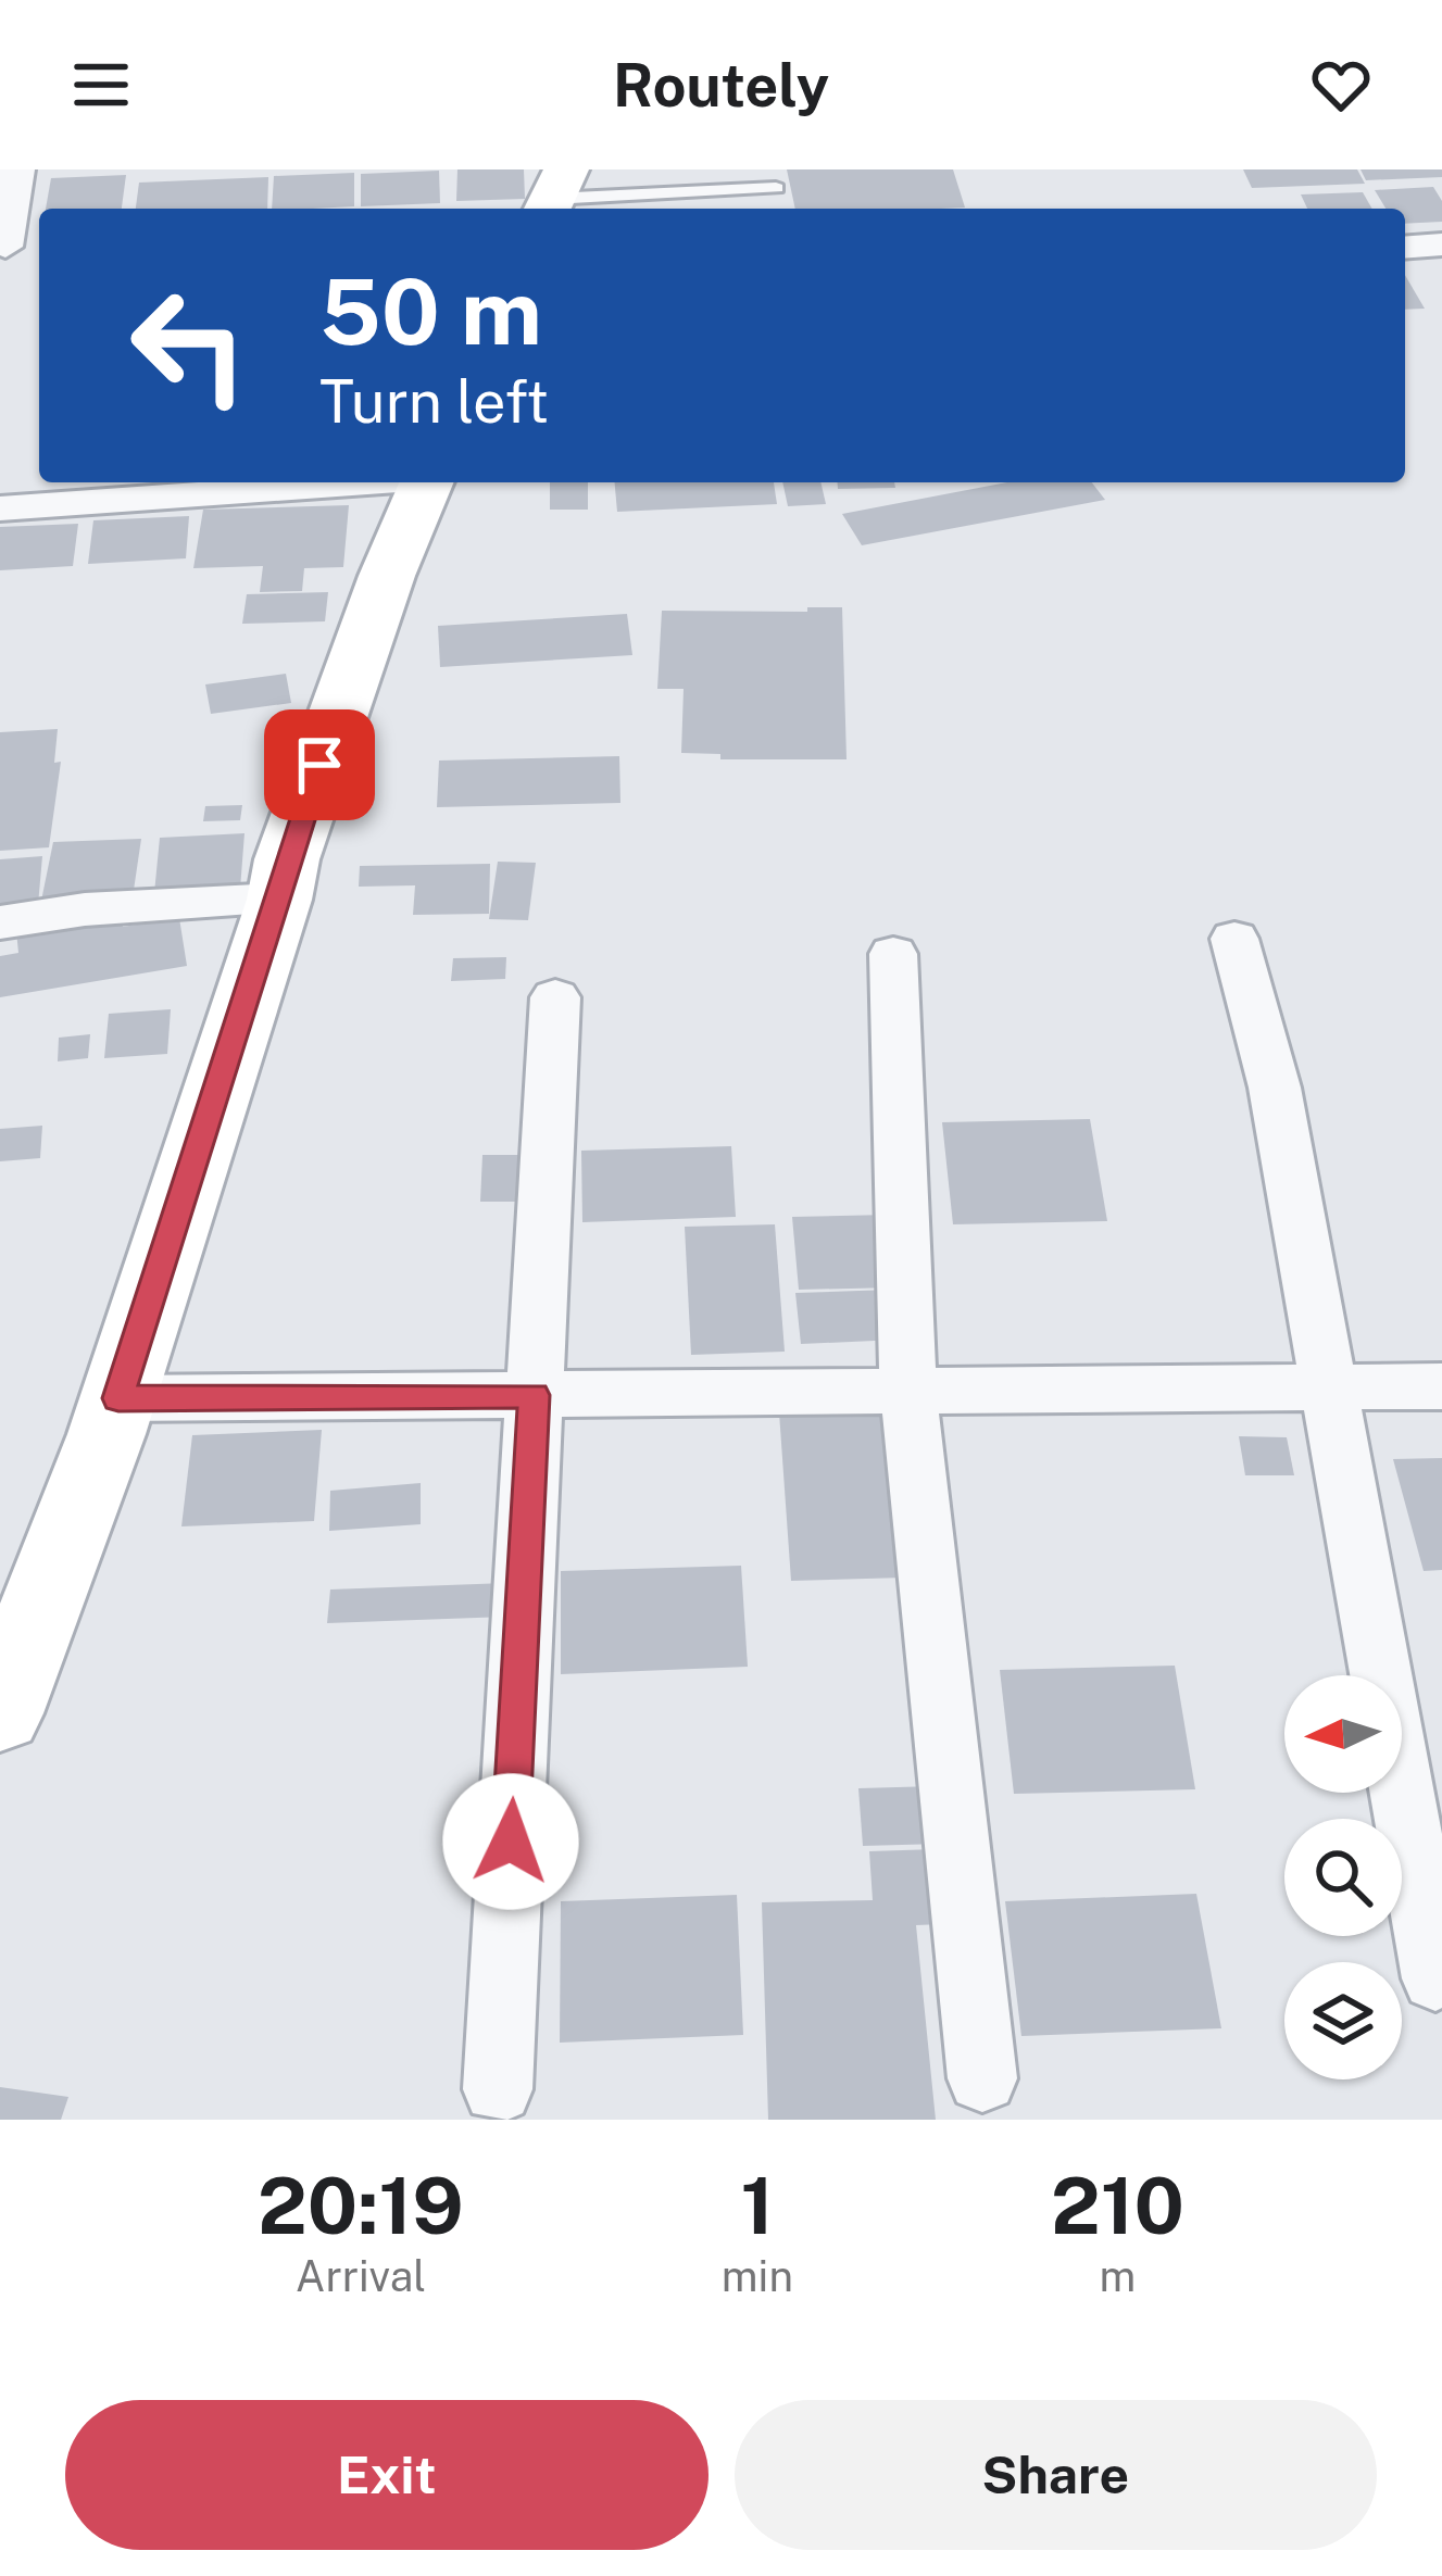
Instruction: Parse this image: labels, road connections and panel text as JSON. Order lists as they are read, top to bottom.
{
  "north": "left",
  "page": {
    "header": "Routely",
    "turn": ["50 m", "Turn left"],
    "eta": [
      "20:19",
      "Arrival",
      "1",
      "min",
      "210",
      "m"
    ],
    "buttons": ["Exit", "Share"]
  }
}
